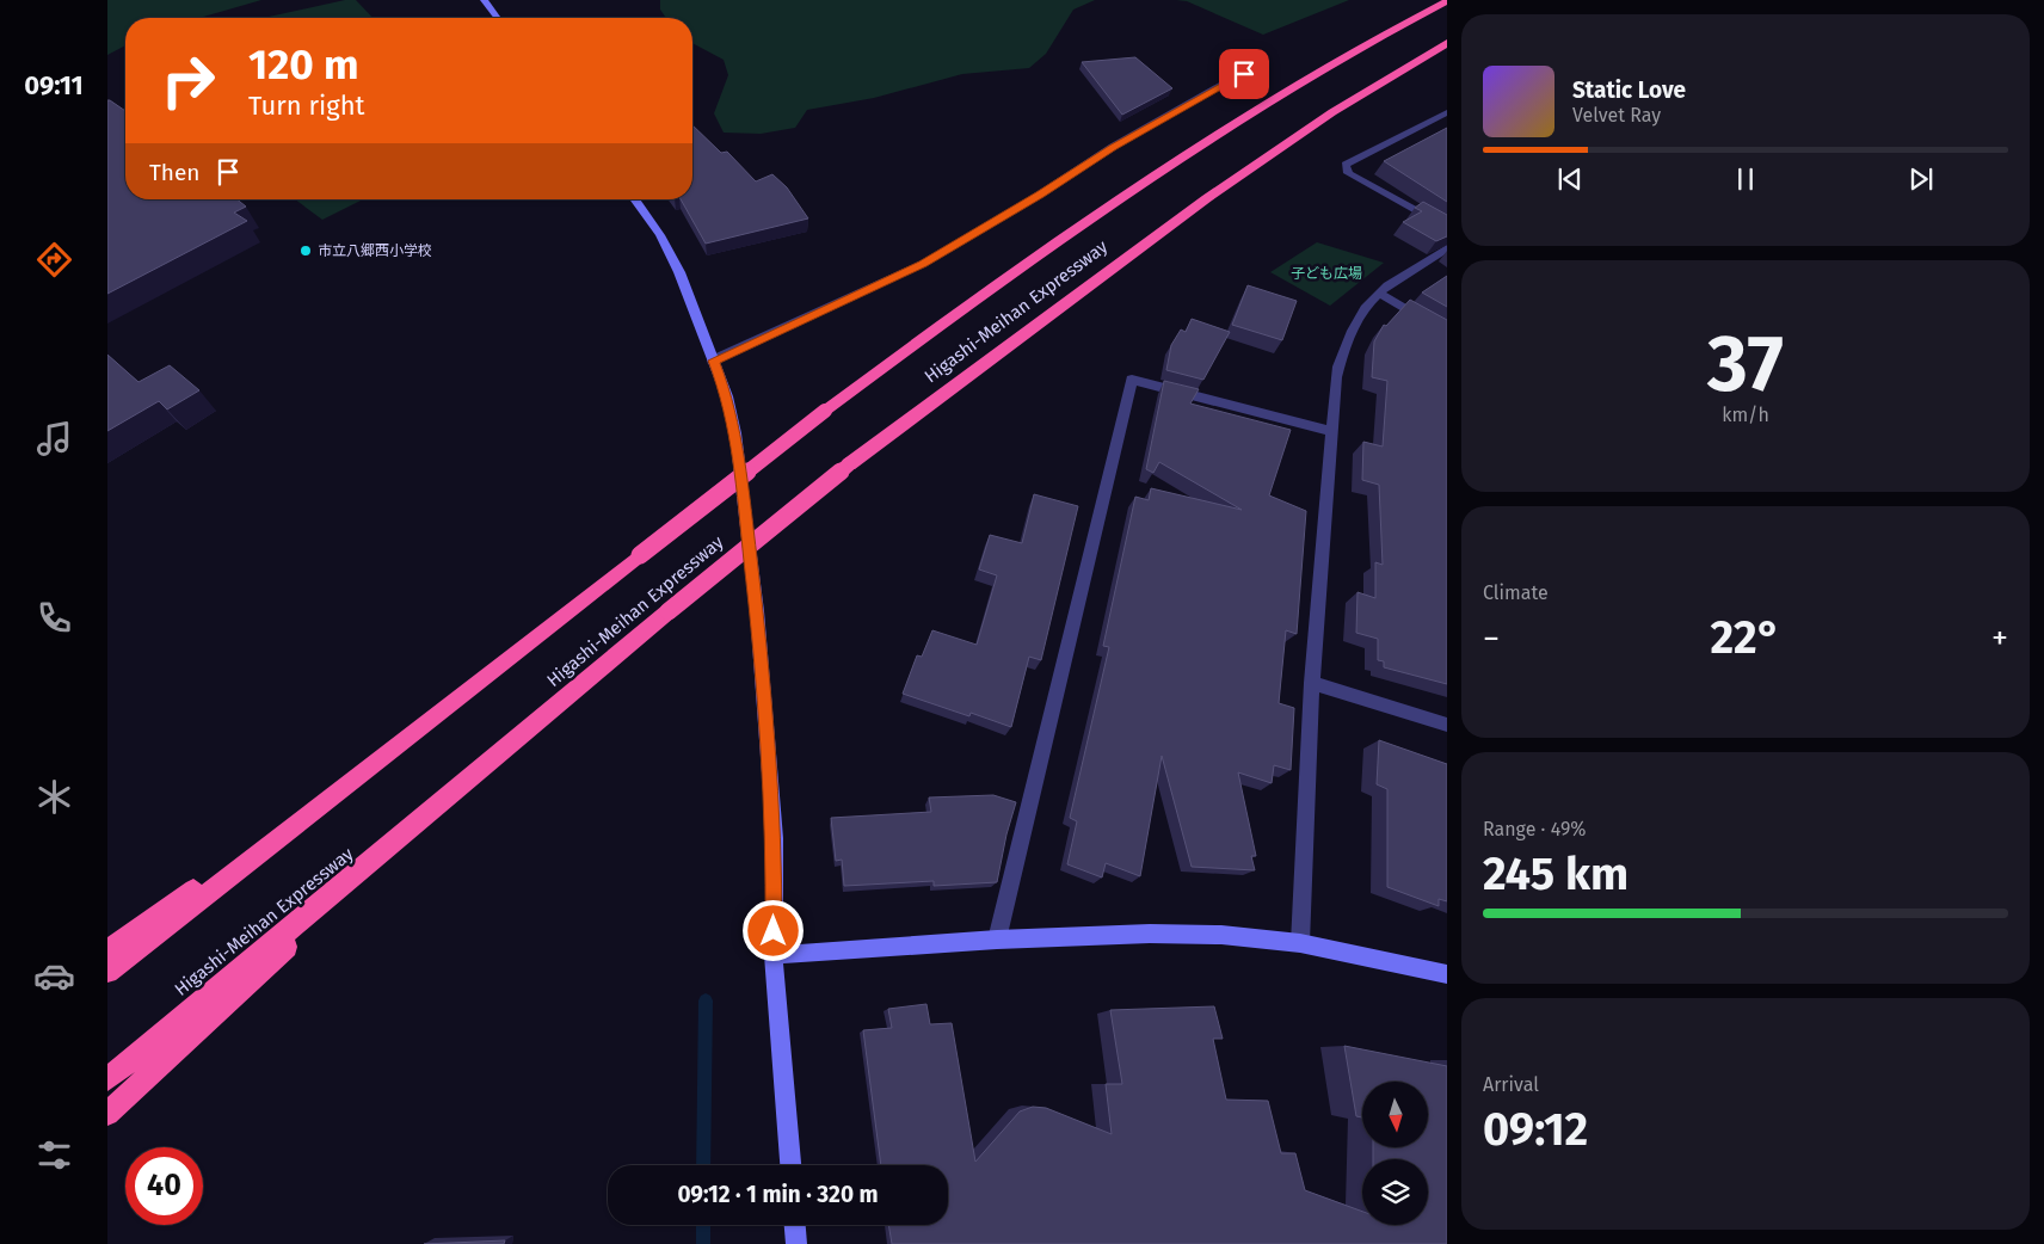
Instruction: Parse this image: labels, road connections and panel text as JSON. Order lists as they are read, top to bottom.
{
  "streets": {
    "highway": ["Higashi-Meihan Expressway"]
  },
  "parks": ["子ども広場"],
  "places": ["市立八郷西小学校"],
  "north": "bottom",
  "page": {
    "tabs": "09:11",
    "turn": ["120 m", "Turn right"],
    "song": ["Static Love", "Velvet Ray"],
    "then": "Then",
    "tile": [
      ["37", "km/h"],
      "Climate",
      ["Range · 49%", "245 km"],
      ["Arrival", "09:12"]
    ],
    "heat": ["−", "22°", "+"],
    "limit": "40",
    "trip": "09:12 · 1 min · 320 m"
  }
}
